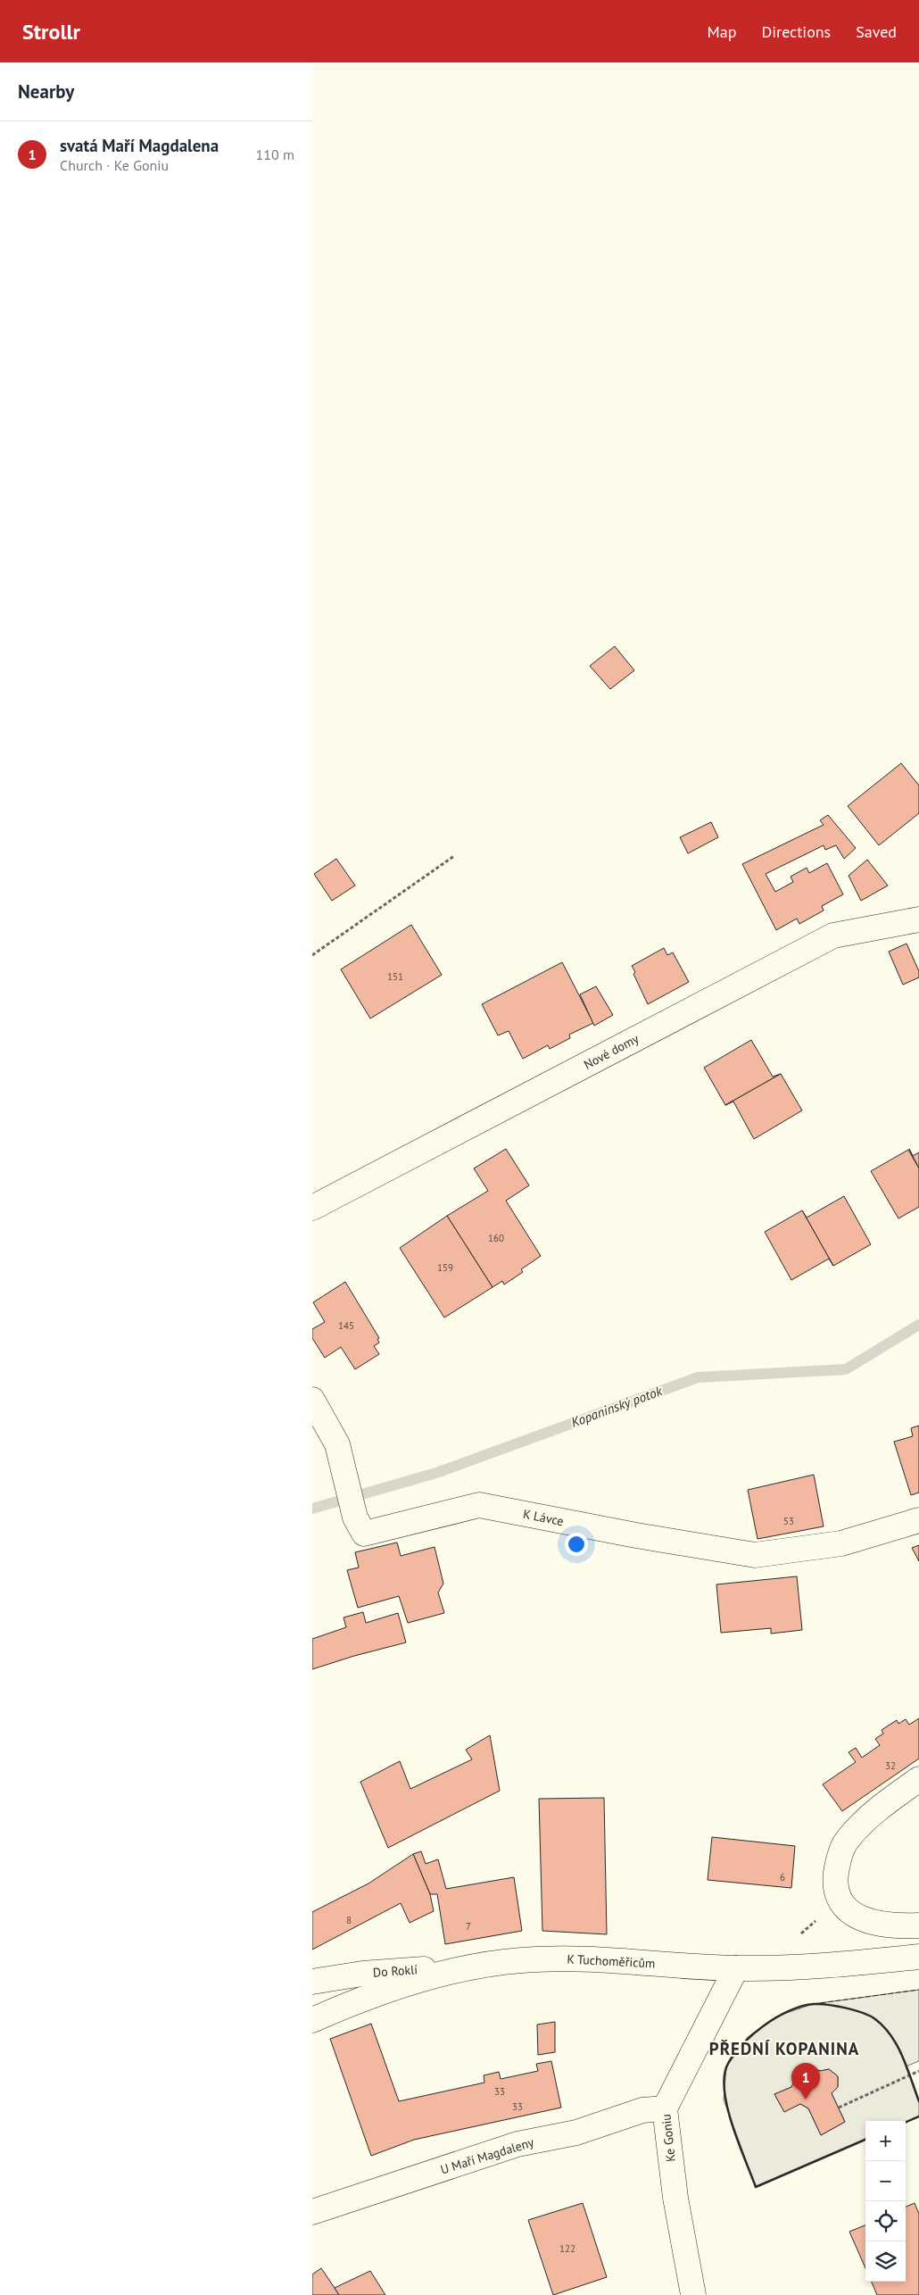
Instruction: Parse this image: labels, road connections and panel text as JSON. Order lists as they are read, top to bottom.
{
  "streets": {
    "street": [
      "Nové domy",
      "K Lávce",
      "K Tuchoměřicům",
      "Do Roklí",
      "Ke Goniu",
      "U Maří Magdaleny"
    ]
  },
  "crossings": [
    ["K Tuchoměřicům", "Do Roklí"],
    ["K Tuchoměřicům", "Ke Goniu"],
    ["Ke Goniu", "U Maří Magdaleny"]
  ],
  "districts": ["PŘEDNÍ KOPANINA"],
  "water": ["Kopaninský potok"],
  "house_numbers": [
    "151",
    "160",
    "159",
    "145",
    "53",
    "32",
    "6",
    "8",
    "7",
    "33",
    "33",
    "122"
  ],
  "page": {
    "header": "Strollr",
    "nav": ["Map", "Directions", "Saved"],
    "heading": "Nearby",
    "list": [
      {
        "mark": "1",
        "name": "svatá Maří Magdalena",
        "note": "Church · Ke Goniu",
        "value": "110 m"
      }
    ],
    "pins": "1",
    "map_buttons": ["+", "−"]
  }
}
